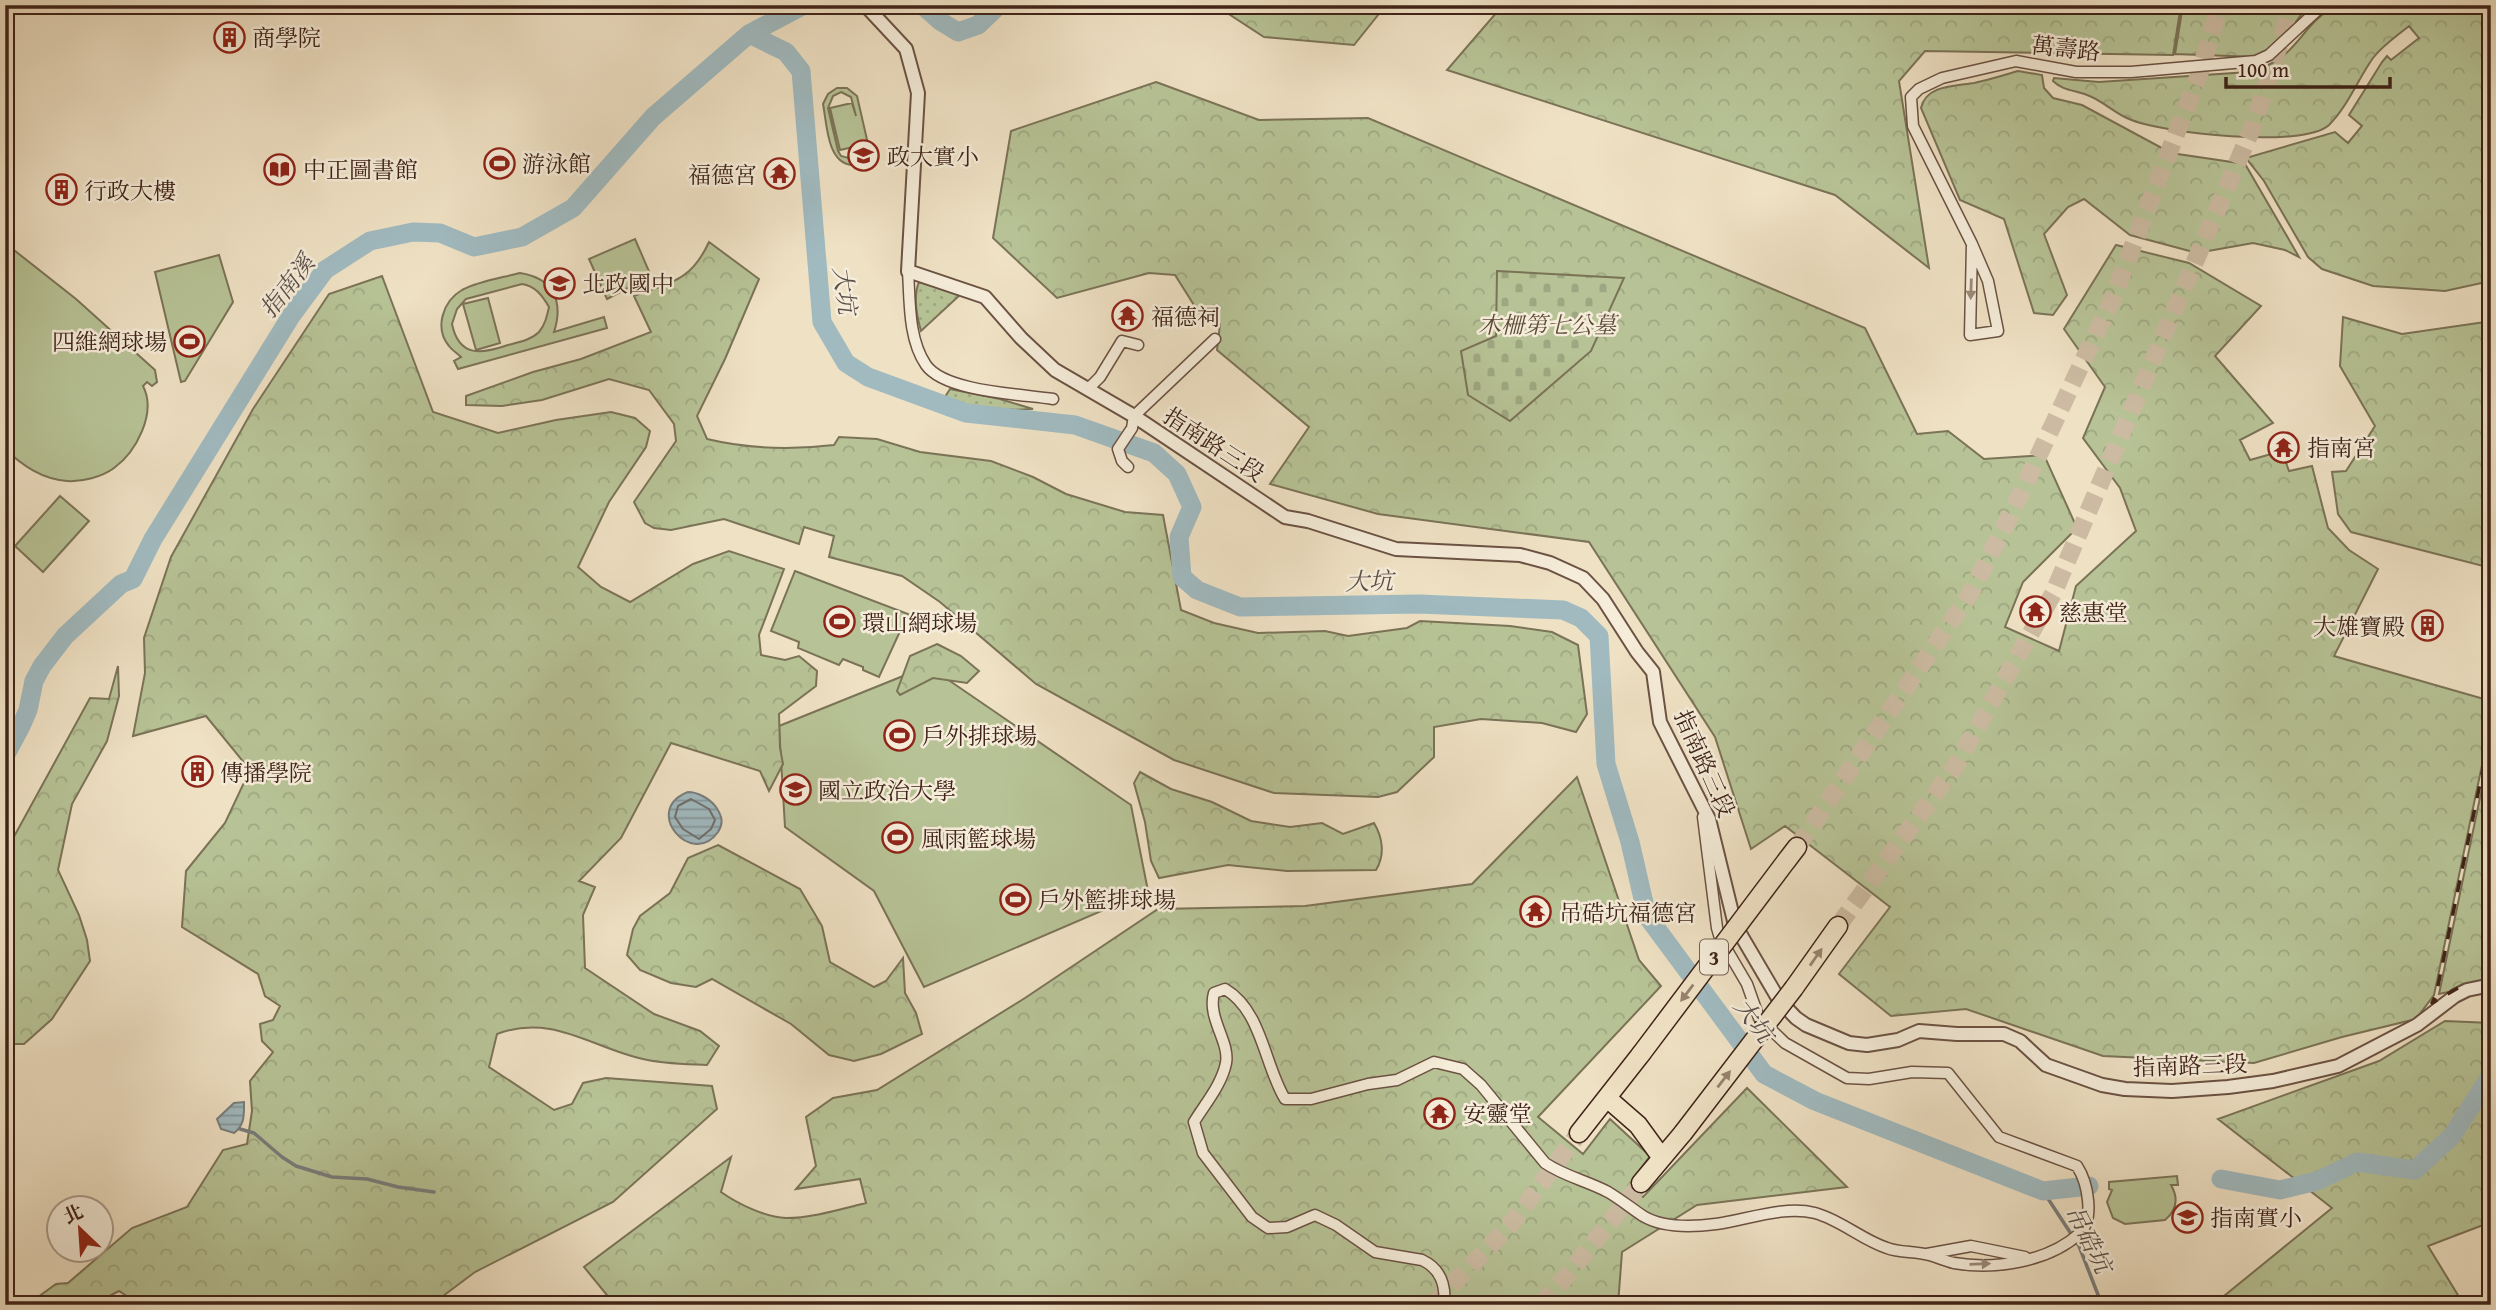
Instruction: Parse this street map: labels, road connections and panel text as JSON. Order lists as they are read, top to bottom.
{
  "streets": {
    "highway": ["3"],
    "street": ["萬壽路", "指南路三段"]
  },
  "water": ["指南溪", "大坑", "吊硞坑"],
  "parks": ["木柵第七公墓"],
  "places": {
    "building": [
      "商學院",
      "行政大樓",
      "大雄寶殿",
      "傳播學院"
    ],
    "school or university": [
      "政大實小",
      "北政國中",
      "國立政治大學",
      "指南實小"
    ],
    "sports": [
      "游泳館",
      "四維網球場",
      "環山網球場",
      "戶外排球場",
      "風雨籃球場",
      "戶外籃排球場"
    ],
    "library": ["中正圖書館"],
    "temple": [
      "福德宮",
      "福德祠",
      "指南宮",
      "慈惠堂",
      "吊硞坑福德宮",
      "安靈堂"
    ]
  },
  "scale_bar": "100 m",
  "north": "top left"
}
